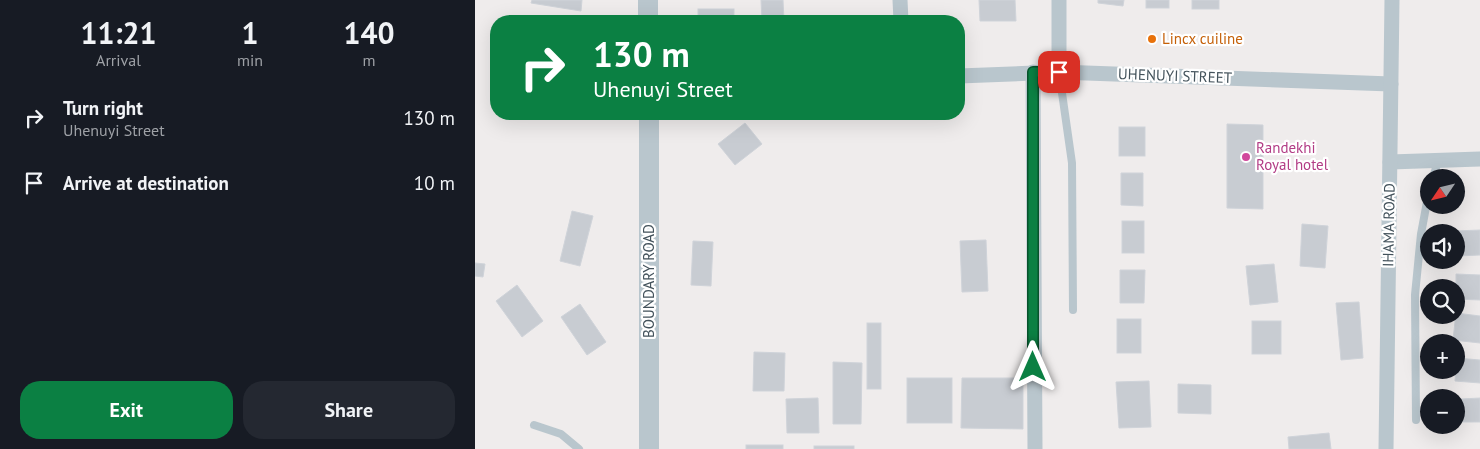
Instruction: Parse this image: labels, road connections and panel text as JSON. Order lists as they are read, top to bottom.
{
  "streets": {
    "street": ["UHENUYI STREET", "IHAMA ROAD", "BOUNDARY ROAD"]
  },
  "crossings": [
    ["UHENUYI STREET", "IHAMA ROAD"]
  ],
  "places": ["Lincx cuiline", "Randekhi Royal hotel"],
  "north": "bottom left",
  "page": {
    "eta": [
      "11:21",
      "Arrival",
      "1",
      "min",
      "140",
      "m"
    ],
    "turn": ["130 m", "Uhenuyi Street"],
    "list": [
      {
        "name": "Turn right",
        "note": "Uhenuyi Street",
        "value": "130 m"
      },
      {
        "name": "Arrive at destination",
        "value": "10 m"
      }
    ],
    "map_buttons": ["+", "−"],
    "buttons": ["Exit", "Share"]
  }
}
